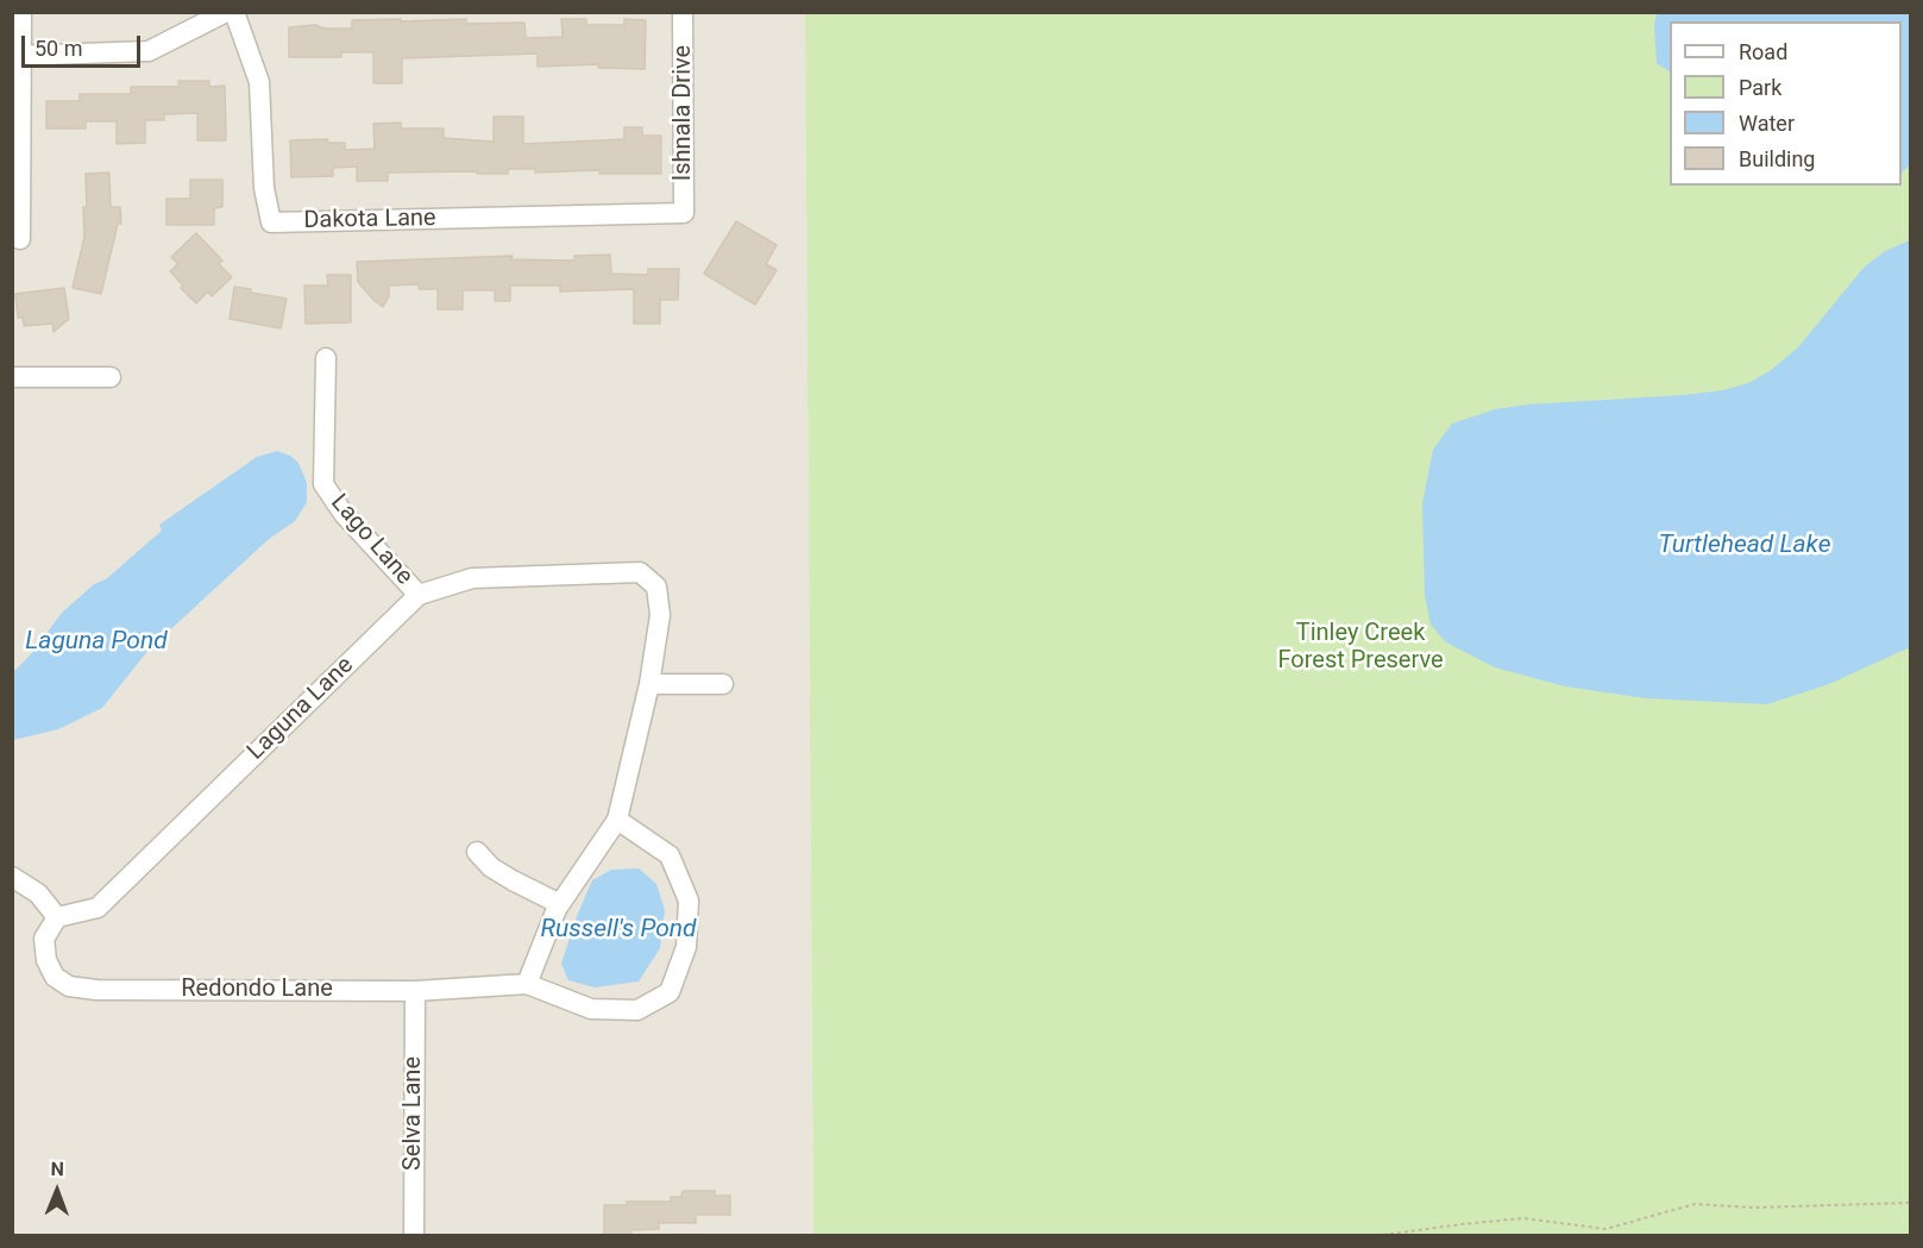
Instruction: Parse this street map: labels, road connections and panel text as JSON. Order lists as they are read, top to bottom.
{
  "streets": {
    "street": [
      "Ishnala Drive",
      "Dakota Lane",
      "Lago Lane",
      "Laguna Lane",
      "Redondo Lane",
      "Selva Lane"
    ]
  },
  "crossings": [
    ["Ishnala Drive", "Dakota Lane"],
    ["Lago Lane", "Laguna Lane"],
    ["Laguna Lane", "Redondo Lane"],
    ["Redondo Lane", "Selva Lane"]
  ],
  "water": ["Turtlehead Lake", "Laguna Pond", "Russell's Pond"],
  "parks": ["Tinley Creek Forest Preserve"],
  "legend": [
    "Road",
    "Park",
    "Water",
    "Building"
  ],
  "scale_bar": "50 m",
  "north": "top"
}
